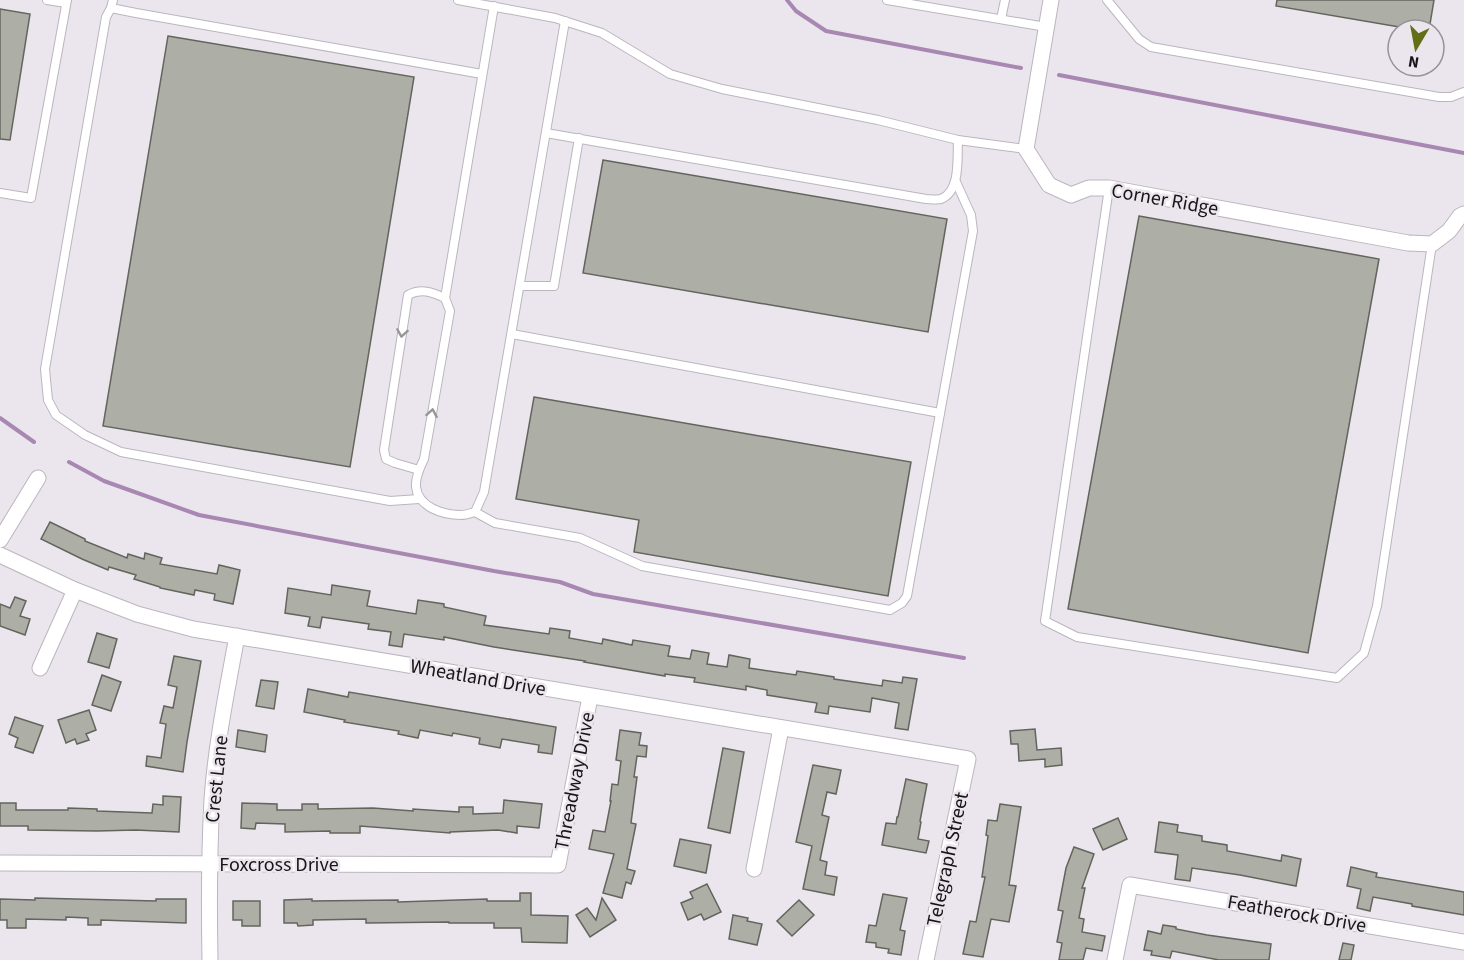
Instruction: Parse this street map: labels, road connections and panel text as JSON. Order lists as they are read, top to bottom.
{
  "streets": {
    "street": [
      "Corner Ridge",
      "Wheatland Drive",
      "Crest Lane",
      "Threadway Drive",
      "Telegraph Street",
      "Foxcross Drive",
      "Featherock Drive"
    ]
  },
  "crossings": [
    ["Wheatland Drive", "Crest Lane"],
    ["Wheatland Drive", "Threadway Drive"],
    ["Wheatland Drive", "Telegraph Street"],
    ["Crest Lane", "Foxcross Drive"],
    ["Threadway Drive", "Foxcross Drive"]
  ],
  "north": "bottom"
}
